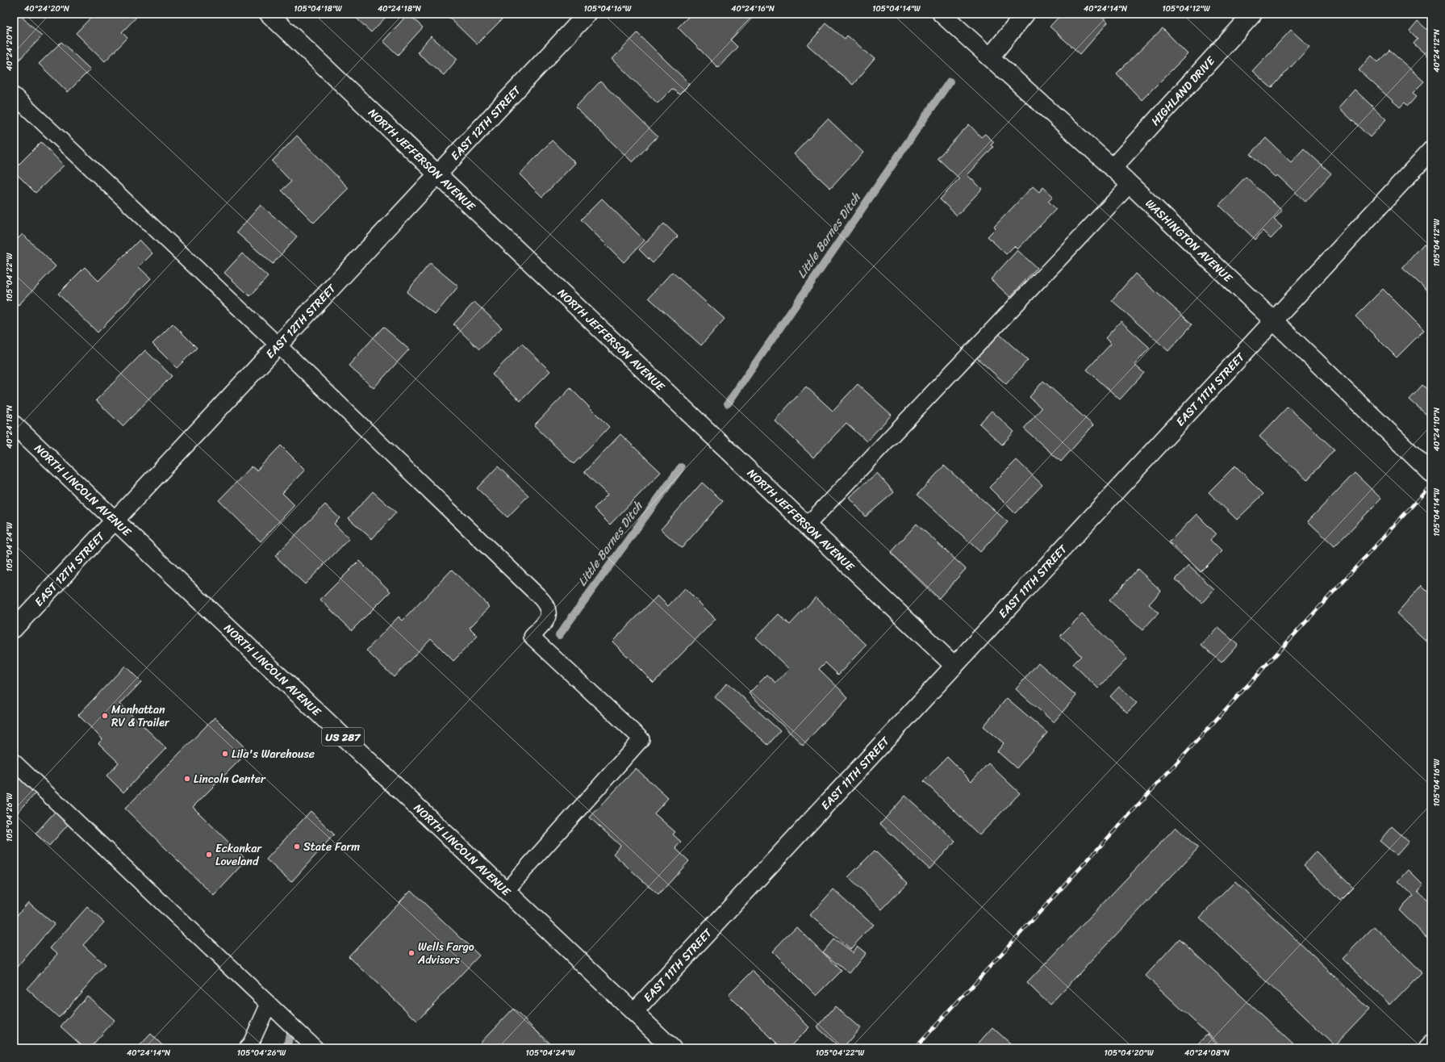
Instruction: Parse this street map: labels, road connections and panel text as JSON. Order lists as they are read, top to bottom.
{
  "streets": {
    "main road": [
      "HIGHLAND DRIVE",
      "EAST 12TH STREET",
      "NORTH JEFFERSON AVENUE",
      "WASHINGTON AVENUE",
      "EAST 11TH STREET",
      "NORTH LINCOLN AVENUE",
      "US 287"
    ]
  },
  "crossings": [
    ["HIGHLAND DRIVE", "WASHINGTON AVENUE"],
    ["EAST 12TH STREET", "NORTH JEFFERSON AVENUE"],
    ["EAST 12TH STREET", "NORTH LINCOLN AVENUE"],
    ["NORTH JEFFERSON AVENUE", "EAST 11TH STREET"],
    ["WASHINGTON AVENUE", "EAST 11TH STREET"],
    ["EAST 11TH STREET", "NORTH LINCOLN AVENUE"]
  ],
  "water": ["Little Barnes Ditch"],
  "places": [
    "Manhattan RV & Trailer",
    "Lila's Warehouse",
    "Lincoln Center",
    "State Farm",
    "Eckankar Loveland",
    "Wells Fargo Advisors"
  ],
  "coordinates": [
    "40°24'20\"N",
    "105°04'18\"W",
    "40°24'18\"N",
    "105°04'16\"W",
    "40°24'16\"N",
    "105°04'14\"W",
    "40°24'14\"N",
    "105°04'12\"W",
    "40°24'12\"N",
    "105°04'22\"W",
    "40°24'10\"N",
    "105°04'24\"W",
    "105°04'26\"W",
    "105°04'20\"W",
    "40°24'08\"N"
  ]
}
